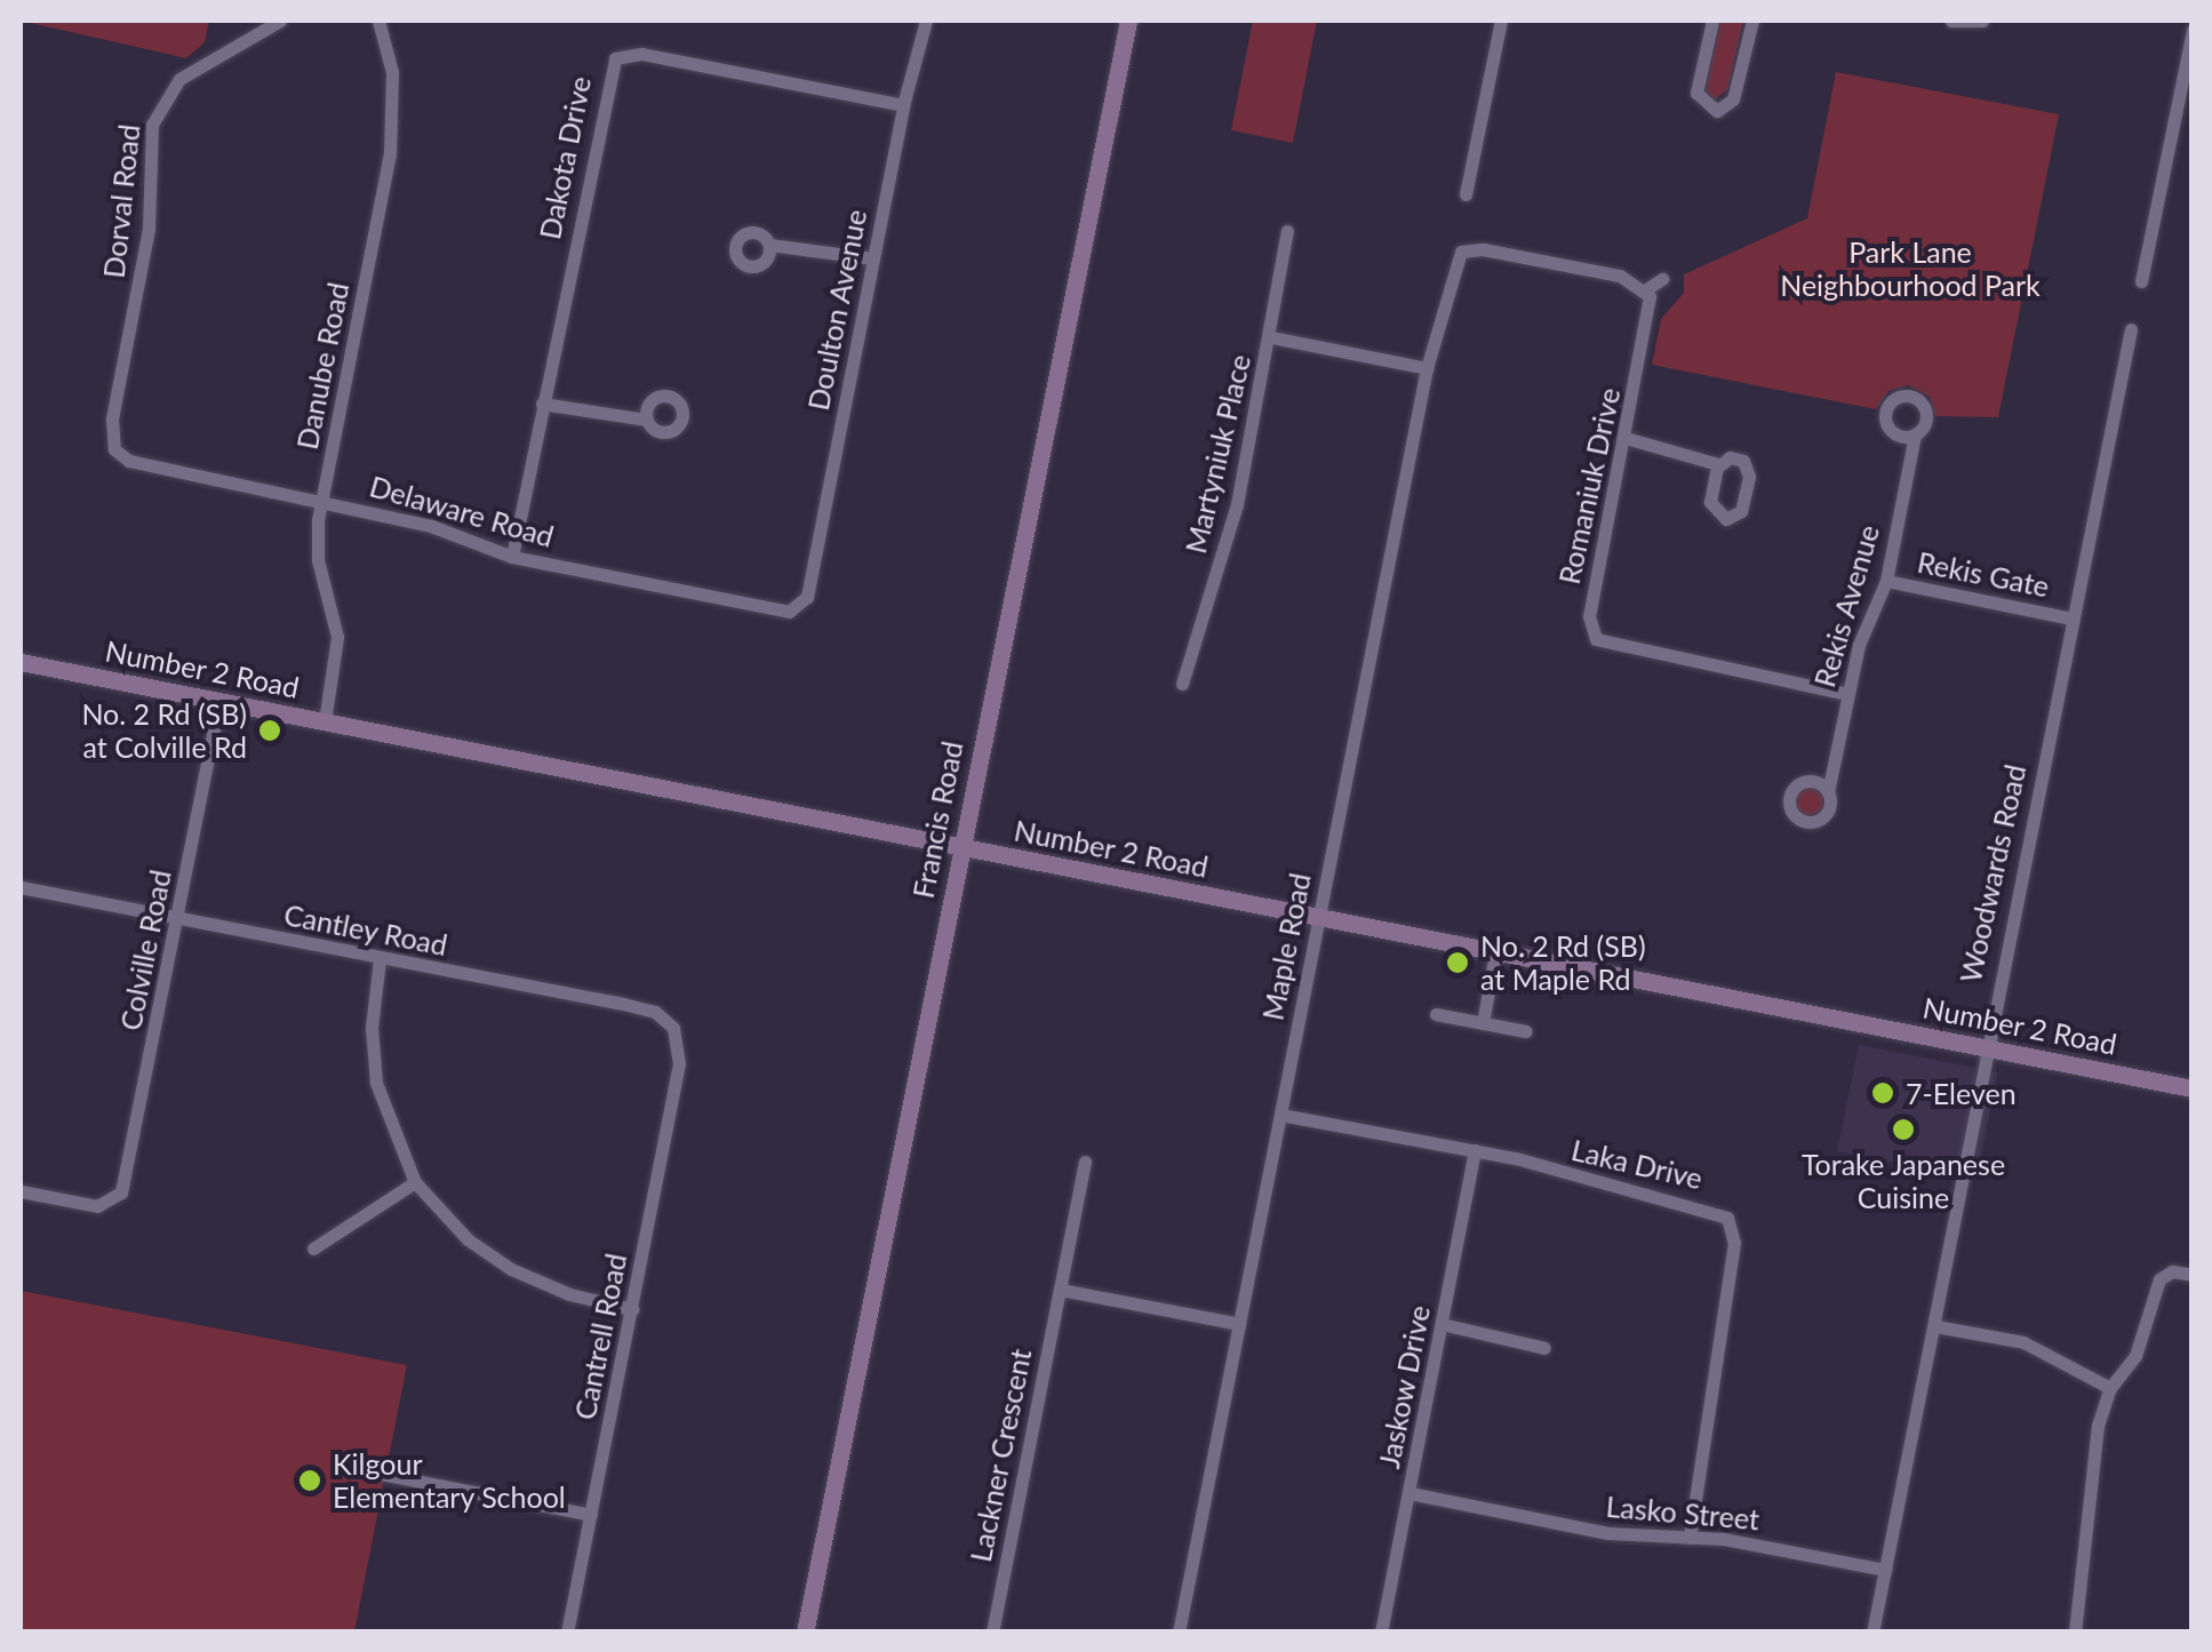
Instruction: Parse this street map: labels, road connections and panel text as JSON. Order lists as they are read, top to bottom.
{
  "streets": {
    "main road": ["Number 2 Road", "Francis Road"],
    "street": [
      "Dakota Drive",
      "Dorval Road",
      "Doulton Avenue",
      "Danube Road",
      "Martyniuk Place",
      "Romaniuk Drive",
      "Delaware Road",
      "Rekis Gate",
      "Rekis Avenue",
      "Woodwards Road",
      "Cantley Road",
      "Maple Road",
      "Colville Road",
      "Laka Drive",
      "Cantrell Road",
      "Jaskow Drive",
      "Lackner Crescent",
      "Lasko Street"
    ]
  },
  "crossings": [
    ["Dakota Drive", "Doulton Avenue"],
    ["Dakota Drive", "Delaware Road"],
    ["Dorval Road", "Delaware Road"],
    ["Doulton Avenue", "Delaware Road"],
    ["Danube Road", "Delaware Road"],
    ["Danube Road", "Number 2 Road"],
    ["Romaniuk Drive", "Rekis Avenue"],
    ["Romaniuk Drive", "Maple Road"],
    ["Rekis Gate", "Rekis Avenue"],
    ["Rekis Gate", "Woodwards Road"],
    ["Number 2 Road", "Francis Road"],
    ["Number 2 Road", "Woodwards Road"],
    ["Number 2 Road", "Maple Road"],
    ["Number 2 Road", "Colville Road"],
    ["Woodwards Road", "Lasko Street"],
    ["Cantley Road", "Colville Road"],
    ["Cantley Road", "Cantrell Road"],
    ["Maple Road", "Laka Drive"],
    ["Laka Drive", "Jaskow Drive"],
    ["Laka Drive", "Lasko Street"],
    ["Jaskow Drive", "Lasko Street"]
  ],
  "parks": ["Park Lane Neighbourhood Park"],
  "places": [
    "No. 2 Rd (SB) at Colville Rd",
    "No. 2 Rd (SB) at Maple Rd",
    "7-Eleven",
    "Torake Japanese Cuisine",
    "Kilgour Elementary School"
  ]
}
